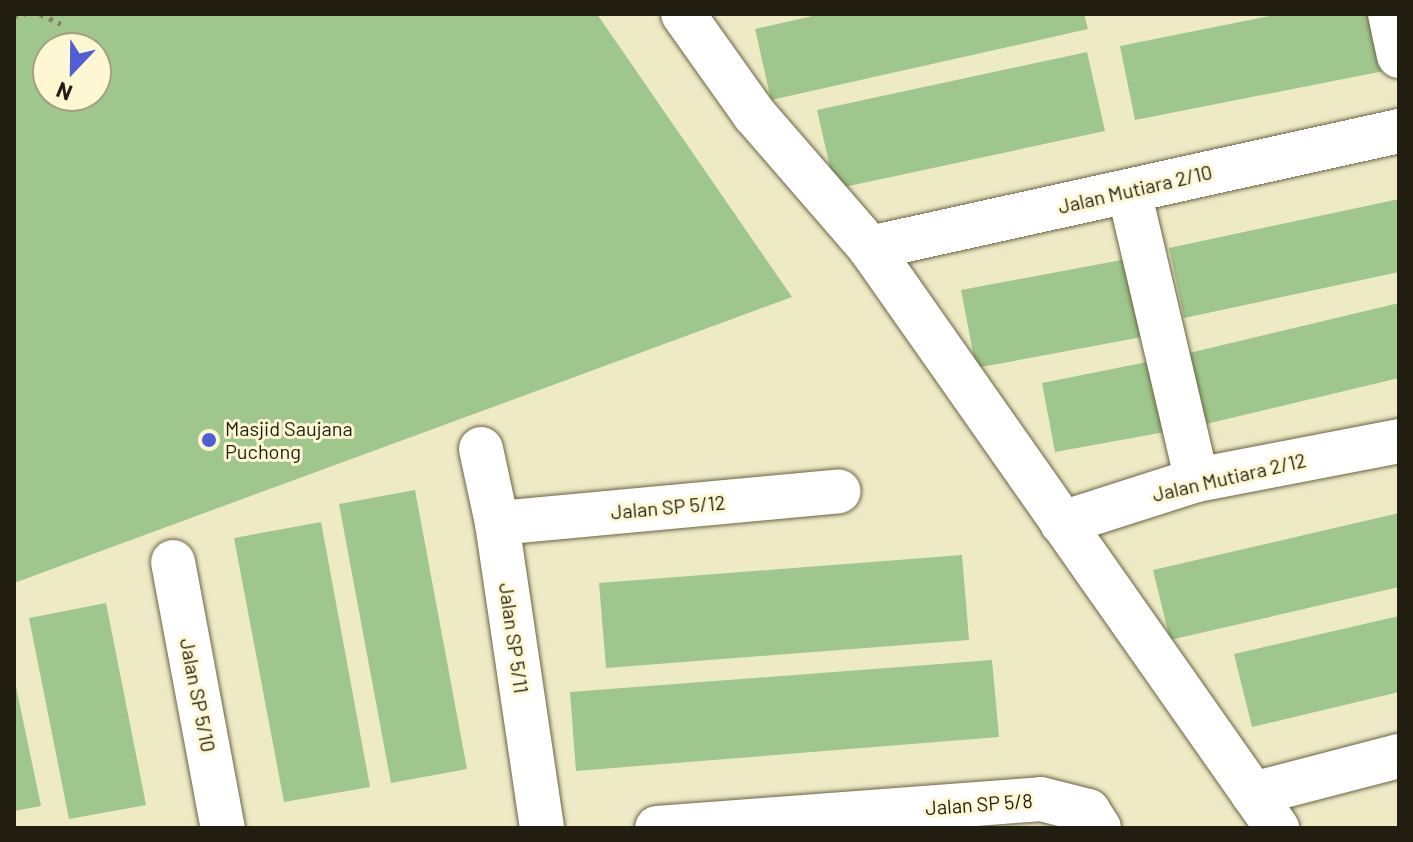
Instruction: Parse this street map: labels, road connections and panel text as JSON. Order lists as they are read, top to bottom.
{
  "streets": {
    "street": [
      "Jalan Mutiara 2/10",
      "Jalan Mutiara 2/12",
      "Jalan SP 5/12",
      "Jalan SP 5/11",
      "Jalan SP 5/10",
      "Jalan SP 5/8"
    ]
  },
  "crossings": [
    ["Jalan SP 5/12", "Jalan SP 5/11"]
  ],
  "places": ["Masjid Saujana Puchong"],
  "north": "bottom"
}
